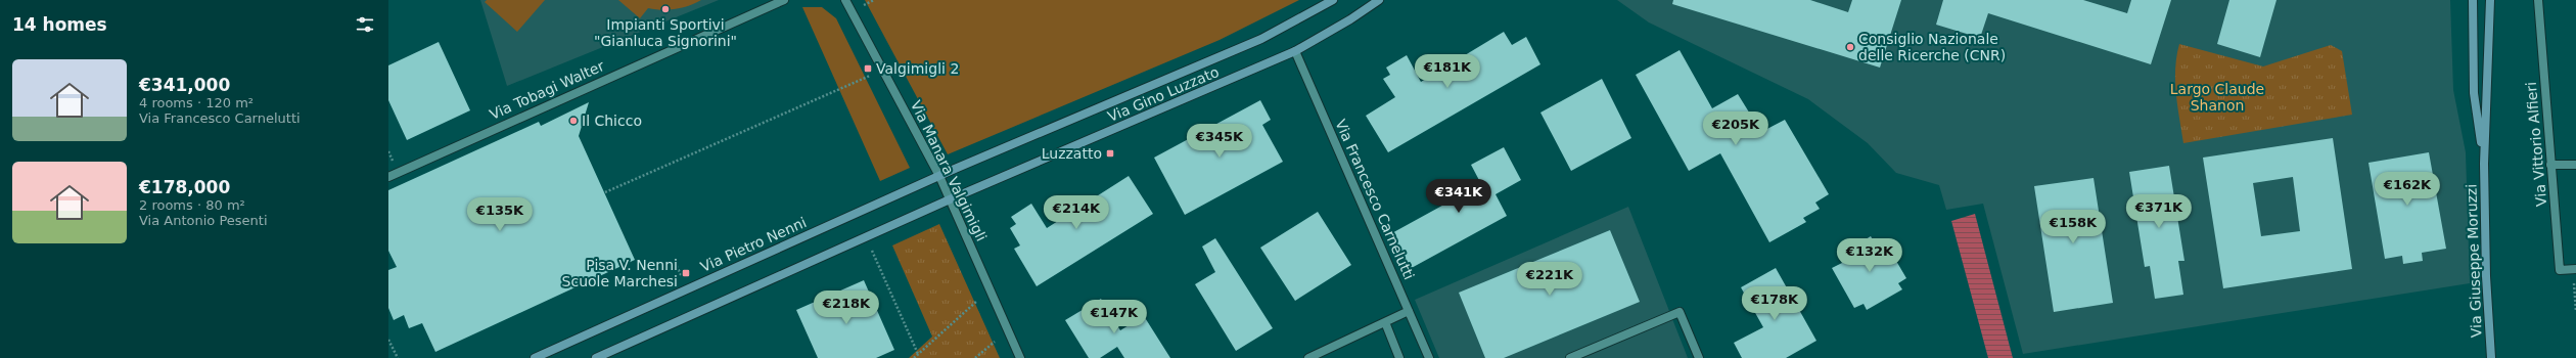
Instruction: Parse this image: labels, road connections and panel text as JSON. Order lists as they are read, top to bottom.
{
  "streets": {
    "main road": ["Via Gino Luzzato", "Via Pietro Nenni", "Via Giuseppe Moruzzi"],
    "street": [
      "Via Tobagi Walter",
      "Via Vittorio Alfieri",
      "Via Manara Valgimigli",
      "Via Francesco Carnelutti"
    ]
  },
  "crossings": [
    ["Via Gino Luzzato", "Via Manara Valgimigli"],
    ["Via Gino Luzzato", "Via Francesco Carnelutti"],
    ["Via Gino Luzzato", "Via Pietro Nenni"],
    ["Via Manara Valgimigli", "Via Pietro Nenni"]
  ],
  "parks": ["Largo Claude Shanon"],
  "places": {
    "other": ["Impianti Sportivi \"Gianluca Signorini\"", "Consiglio Nazionale delle Ricerche (CNR)", "Il Chicco"],
    "transit": ["Valgimigli 2", "Luzzatto", "Pisa V. Nenni Scuole Marchesi"]
  },
  "page": {
    "heading": "14 homes",
    "list": [
      {
        "name": "€341,000",
        "note": "4 rooms · 120 m² · Via Francesco Carnelutti"
      },
      {
        "name": "€178,000",
        "note": "2 rooms · 80 m² · Via Antonio Pesenti"
      }
    ],
    "price": [
      "€181K",
      "€205K",
      "€345K",
      "€162K",
      "€341K",
      "€371K",
      "€214K",
      "€135K",
      "€158K",
      "€132K",
      "€221K",
      "€178K",
      "€218K",
      "€147K"
    ]
  }
}
